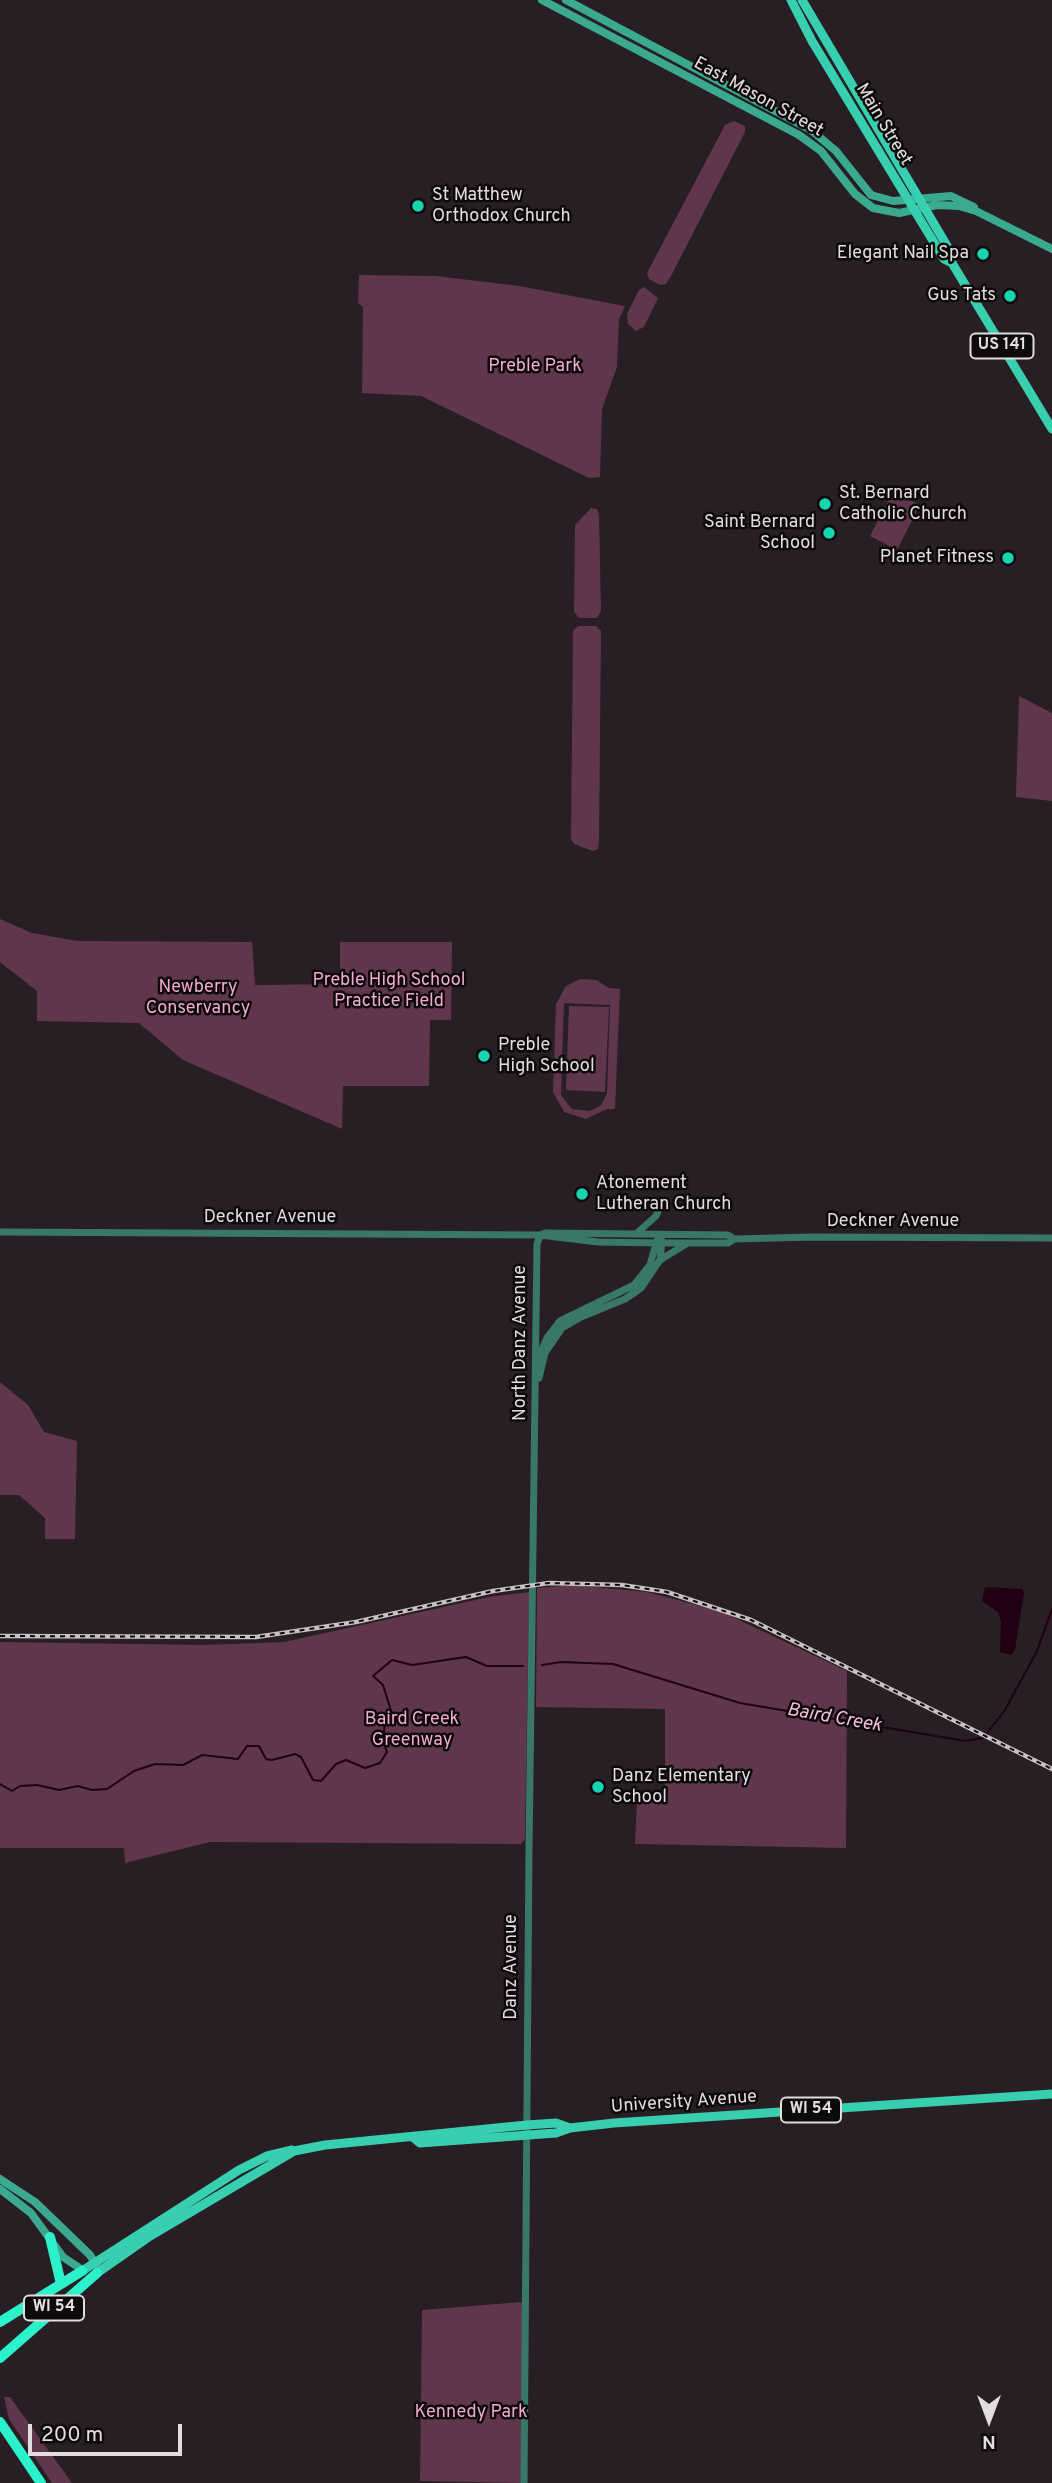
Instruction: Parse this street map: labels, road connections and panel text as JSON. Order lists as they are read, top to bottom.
{
  "streets": {
    "highway": ["WI 54"],
    "main road": [
      "East Mason Street",
      "Main Street",
      "US 141",
      "University Avenue"
    ],
    "street": ["Deckner Avenue", "North Danz Avenue", "Danz Avenue"]
  },
  "crossings": [
    ["East Mason Street", "Main Street"],
    ["Deckner Avenue", "North Danz Avenue"],
    ["North Danz Avenue", "Danz Avenue"],
    ["Danz Avenue", "University Avenue"],
    ["University Avenue", "WI 54"]
  ],
  "water": ["Baird Creek"],
  "parks": [
    "Preble Park",
    "Preble High School Practice Field",
    "Newberry Conservancy",
    "Baird Creek Greenway",
    "Kennedy Park"
  ],
  "places": [
    "St Matthew Orthodox Church",
    "Elegant Nail Spa",
    "Gus Tats",
    "St. Bernard Catholic Church",
    "Saint Bernard School",
    "Planet Fitness",
    "Preble High School",
    "Atonement Lutheran Church",
    "Danz Elementary School"
  ],
  "scale_bar": "200 m",
  "north": "bottom"
}
